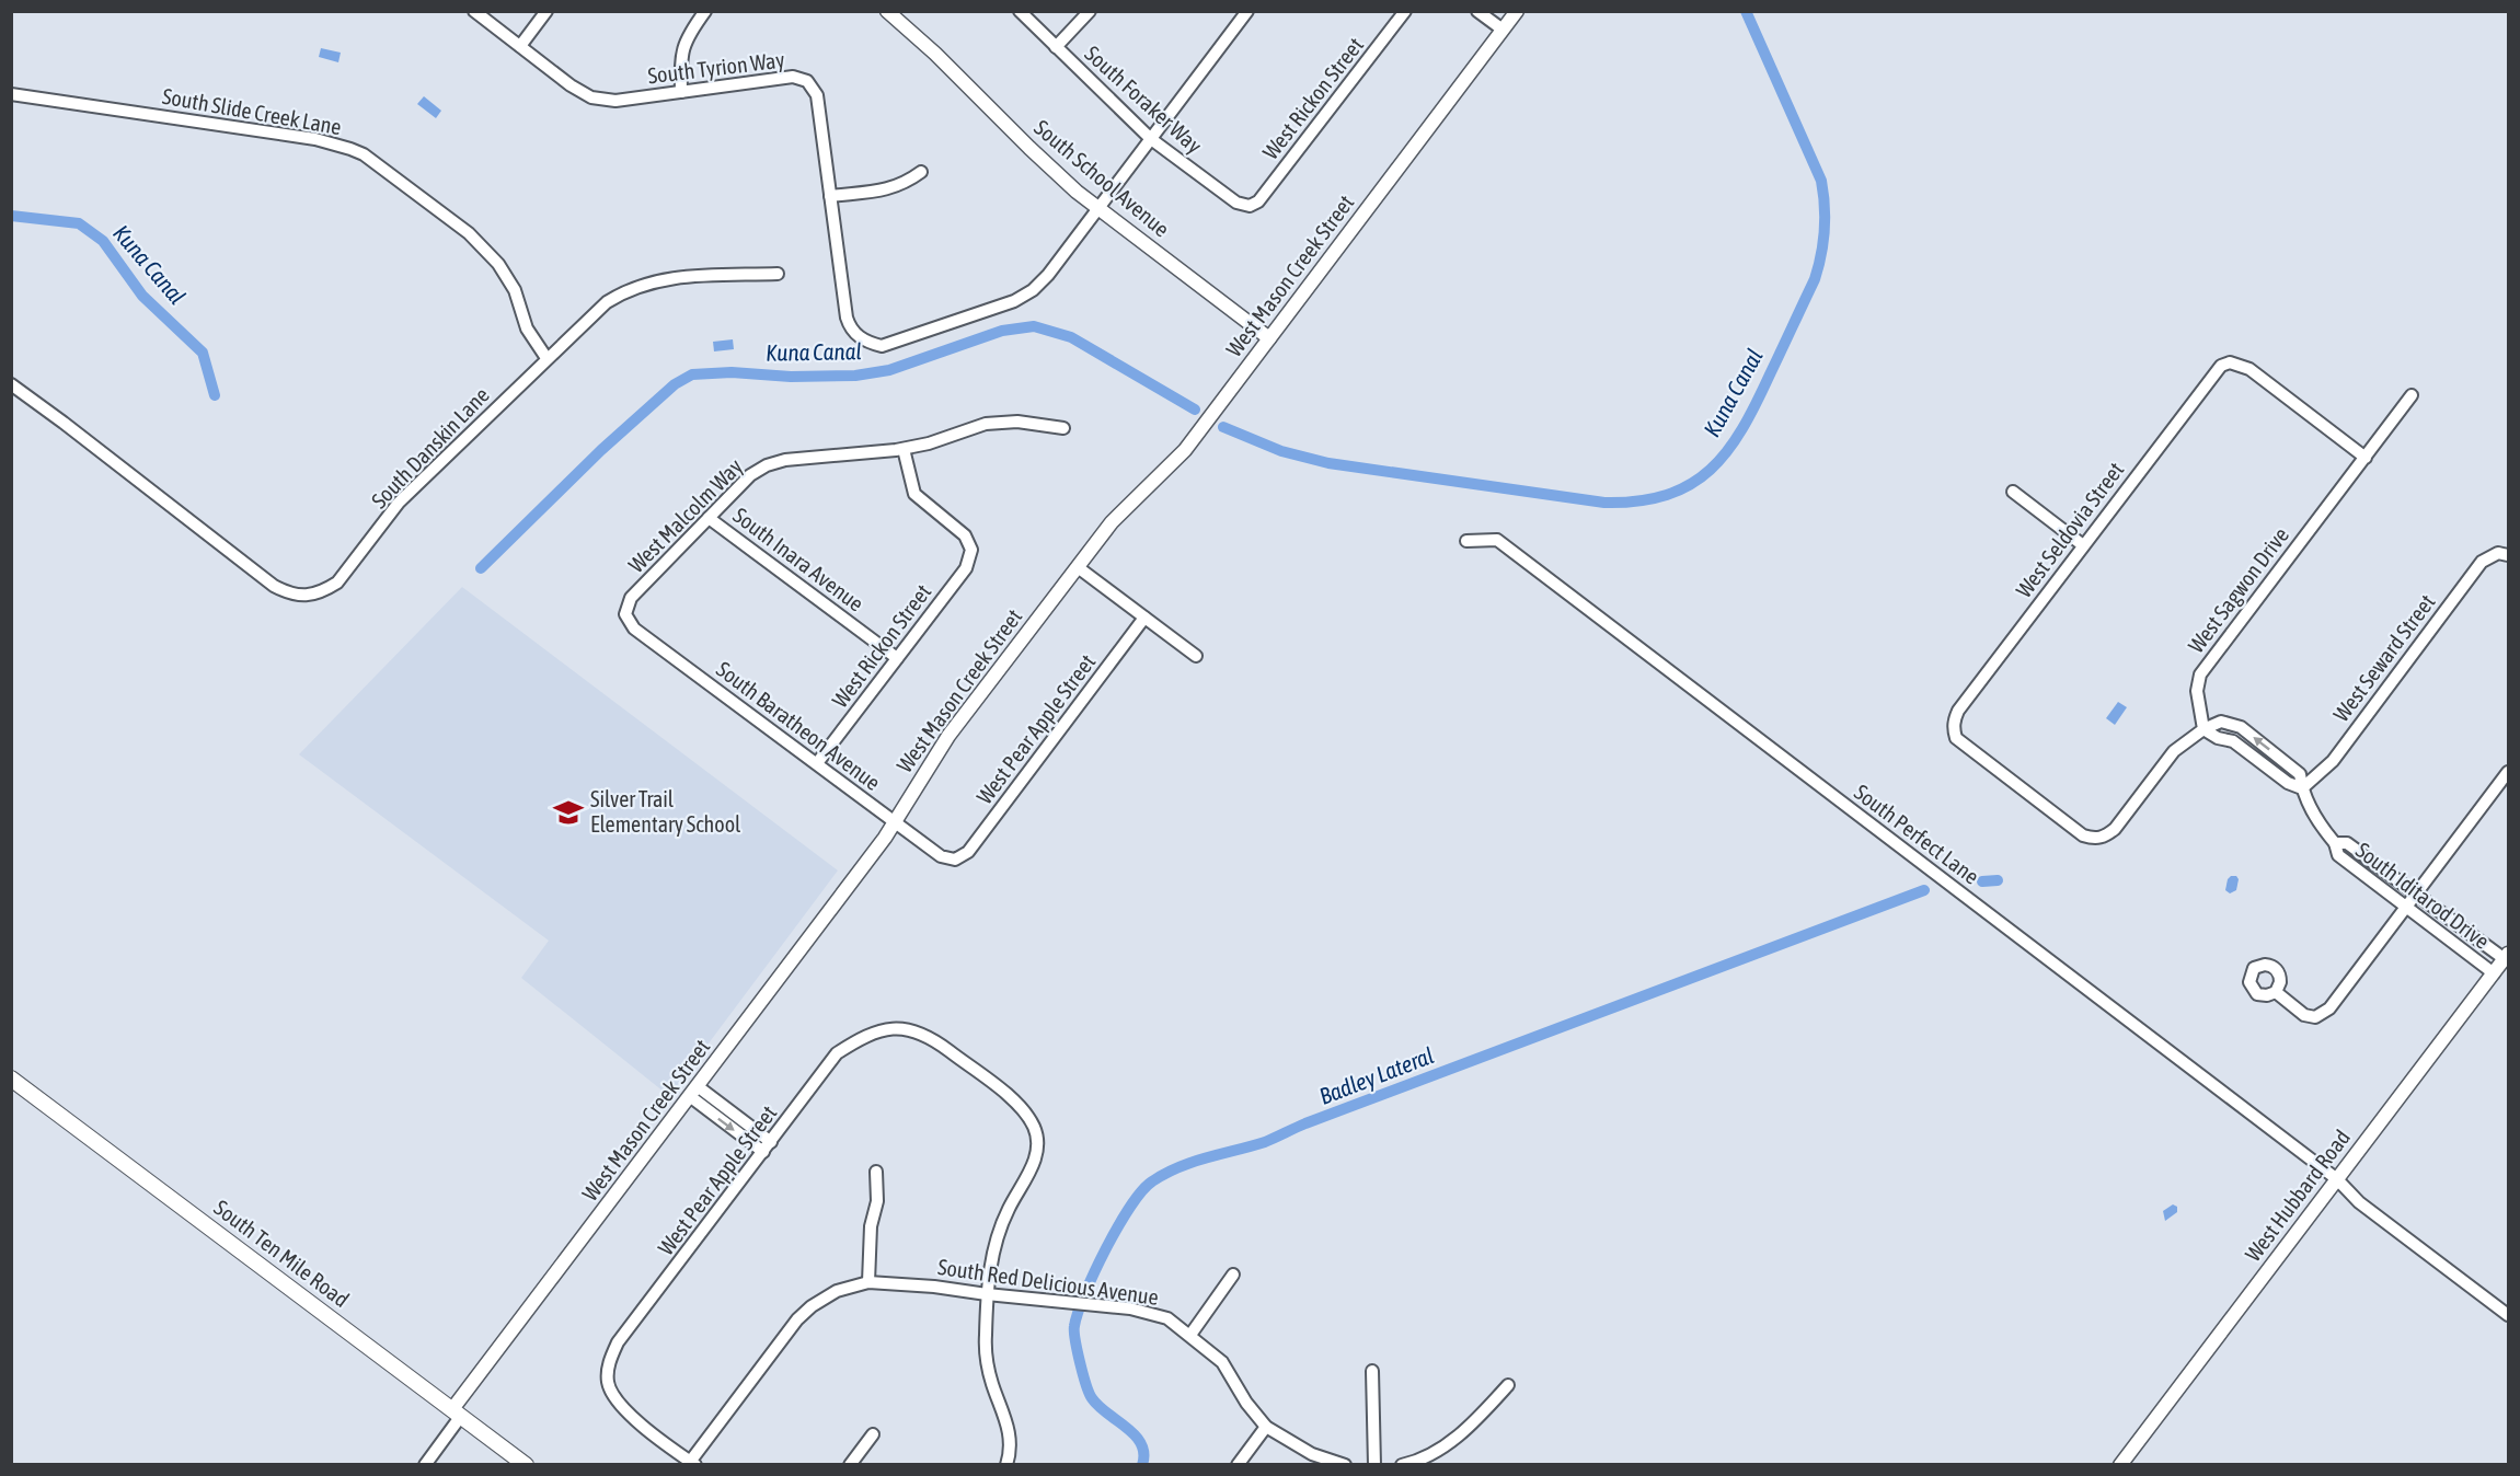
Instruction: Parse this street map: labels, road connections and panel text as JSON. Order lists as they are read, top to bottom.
{
  "streets": {
    "main road": ["South Ten Mile Road"],
    "street": [
      "South Tyrion Way",
      "West Rickon Street",
      "South Foraker Way",
      "South Slide Creek Lane",
      "South School Avenue",
      "West Mason Creek Street",
      "South Danskin Lane",
      "West Malcolm Way",
      "West Seldovia Street",
      "South Inara Avenue",
      "West Sagwon Drive",
      "West Seward Street",
      "South Baratheon Avenue",
      "West Pear Apple Street",
      "South Perfect Lane",
      "South Iditarod Drive",
      "West Hubbard Road",
      "South Red Delicious Avenue"
    ]
  },
  "crossings": [
    ["South Tyrion Way", "South School Avenue"],
    ["West Rickon Street", "South Foraker Way"],
    ["West Rickon Street", "West Malcolm Way"],
    ["West Rickon Street", "South Inara Avenue"],
    ["West Rickon Street", "South Baratheon Avenue"],
    ["South Slide Creek Lane", "South Danskin Lane"],
    ["South School Avenue", "West Mason Creek Street"],
    ["West Mason Creek Street", "South Baratheon Avenue"],
    ["West Mason Creek Street", "South Ten Mile Road"],
    ["West Malcolm Way", "South Inara Avenue"],
    ["West Malcolm Way", "South Baratheon Avenue"],
    ["West Seldovia Street", "West Sagwon Drive"],
    ["West Seldovia Street", "South Iditarod Drive"],
    ["West Sagwon Drive", "South Iditarod Drive"],
    ["West Seward Street", "South Iditarod Drive"],
    ["South Baratheon Avenue", "West Pear Apple Street"],
    ["West Pear Apple Street", "South Red Delicious Avenue"],
    ["South Perfect Lane", "West Hubbard Road"],
    ["South Iditarod Drive", "West Hubbard Road"]
  ],
  "water": ["Kuna Canal", "Badley Lateral"],
  "places": {
    "school or university": ["Silver Trail Elementary School"]
  }
}
